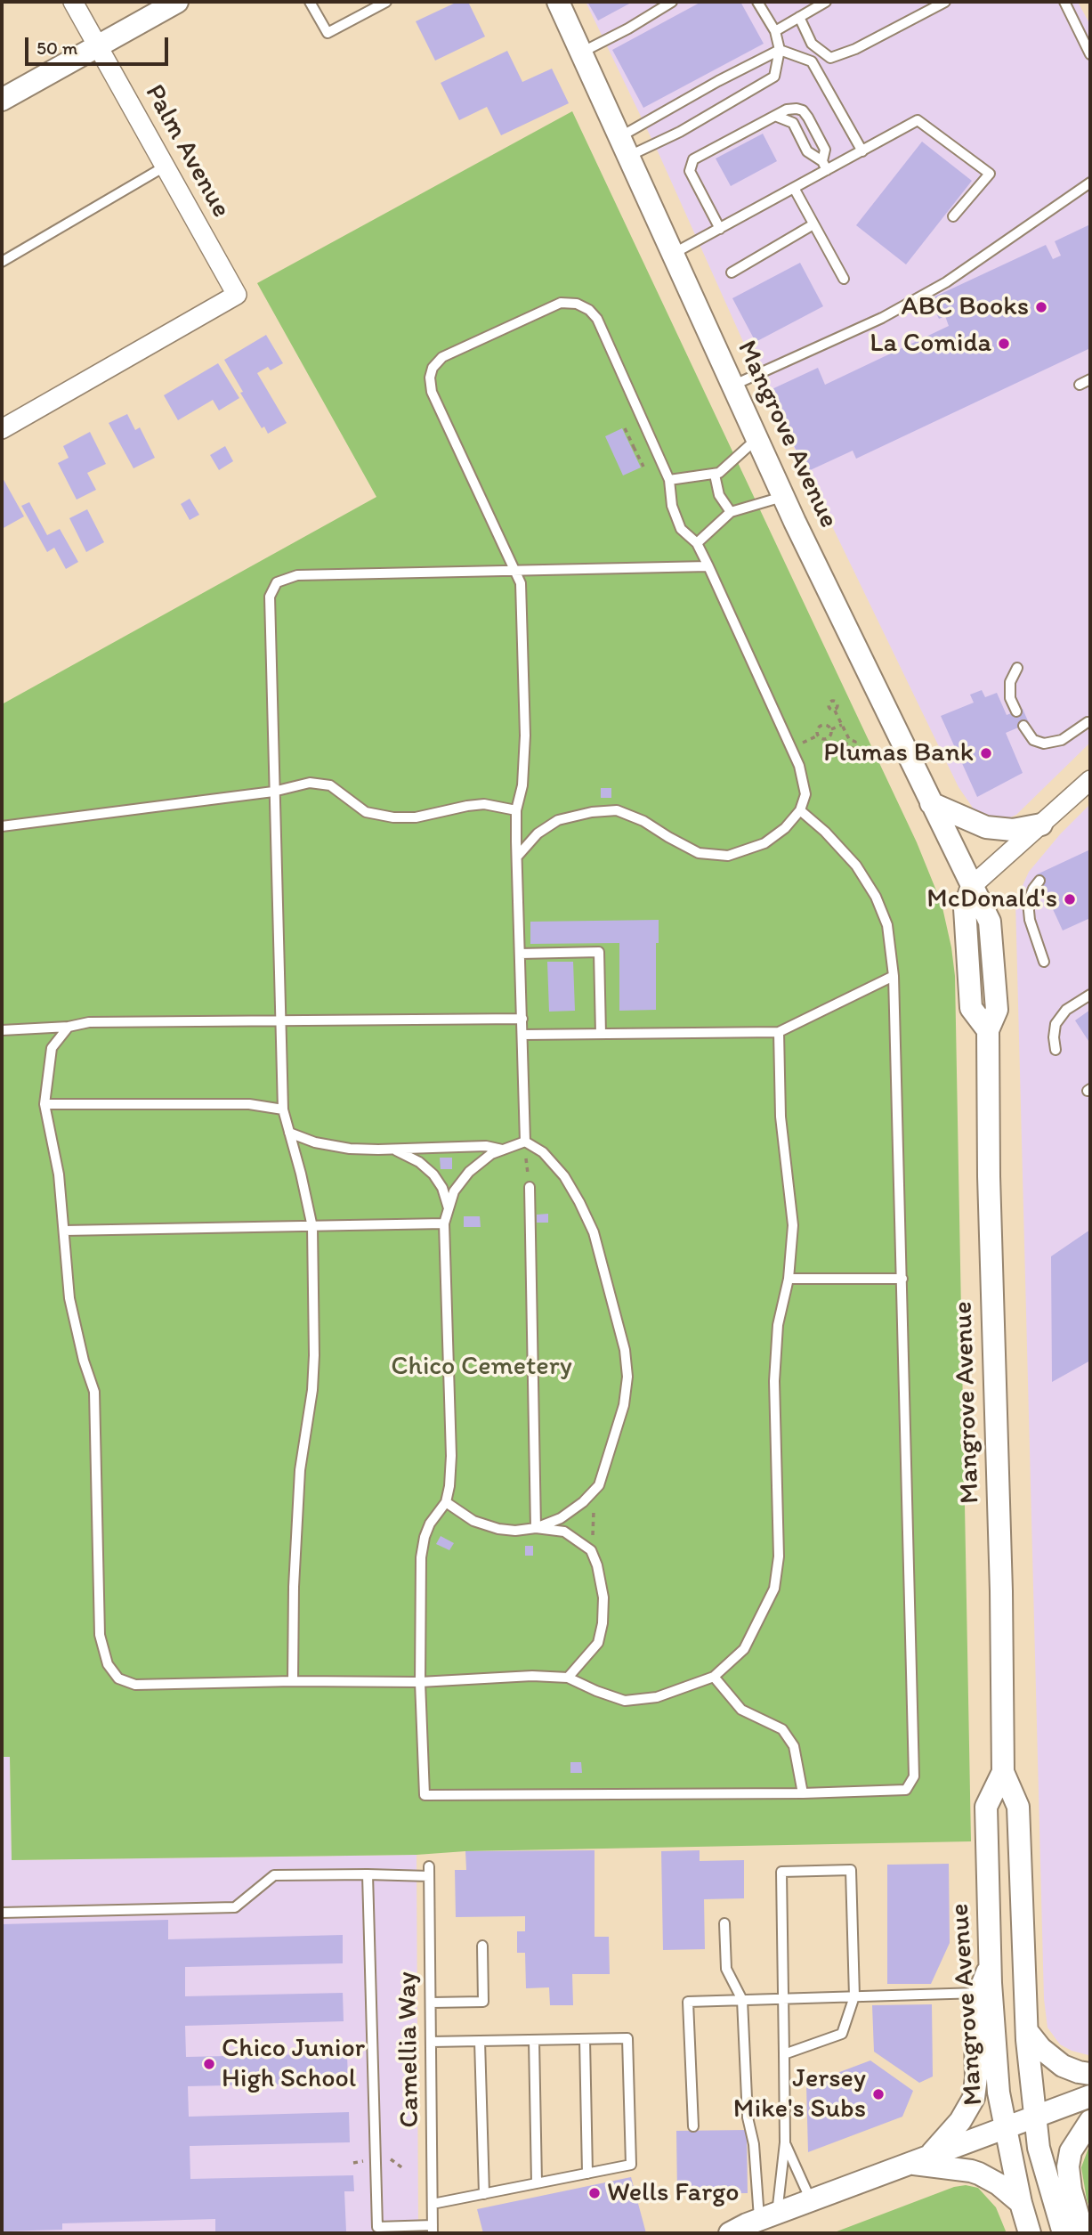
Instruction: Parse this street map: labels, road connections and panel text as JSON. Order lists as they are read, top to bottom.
{
  "streets": {
    "street": ["Palm Avenue", "Mangrove Avenue"],
    "lane": ["Camellia Way"]
  },
  "parks": ["Chico Cemetery"],
  "places": [
    "ABC Books",
    "La Comida",
    "Plumas Bank",
    "McDonald's",
    "Chico Junior High School",
    "Jersey Mike's Subs",
    "Wells Fargo"
  ],
  "scale_bar": "50 m"
}
